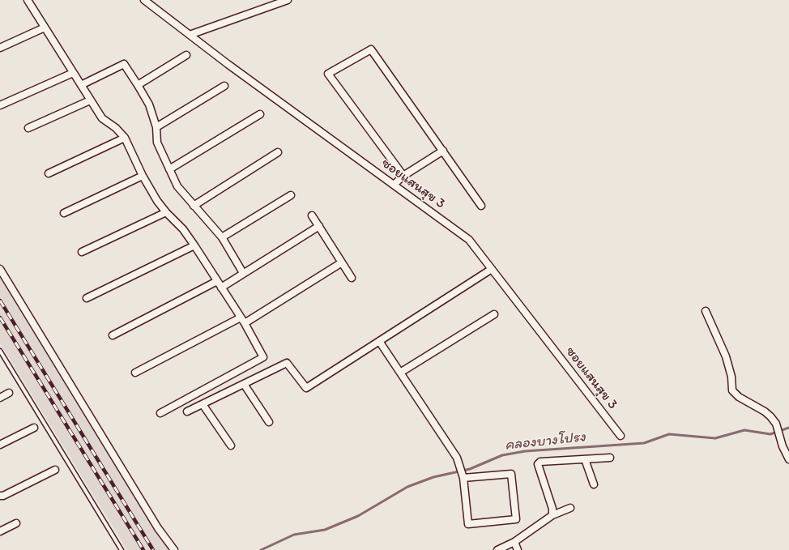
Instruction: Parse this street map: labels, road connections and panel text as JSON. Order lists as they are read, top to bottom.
{
  "streets": {
    "street": ["ซอยแสนสุข 3"]
  },
  "water": ["คลองบางโปรง"]
}
